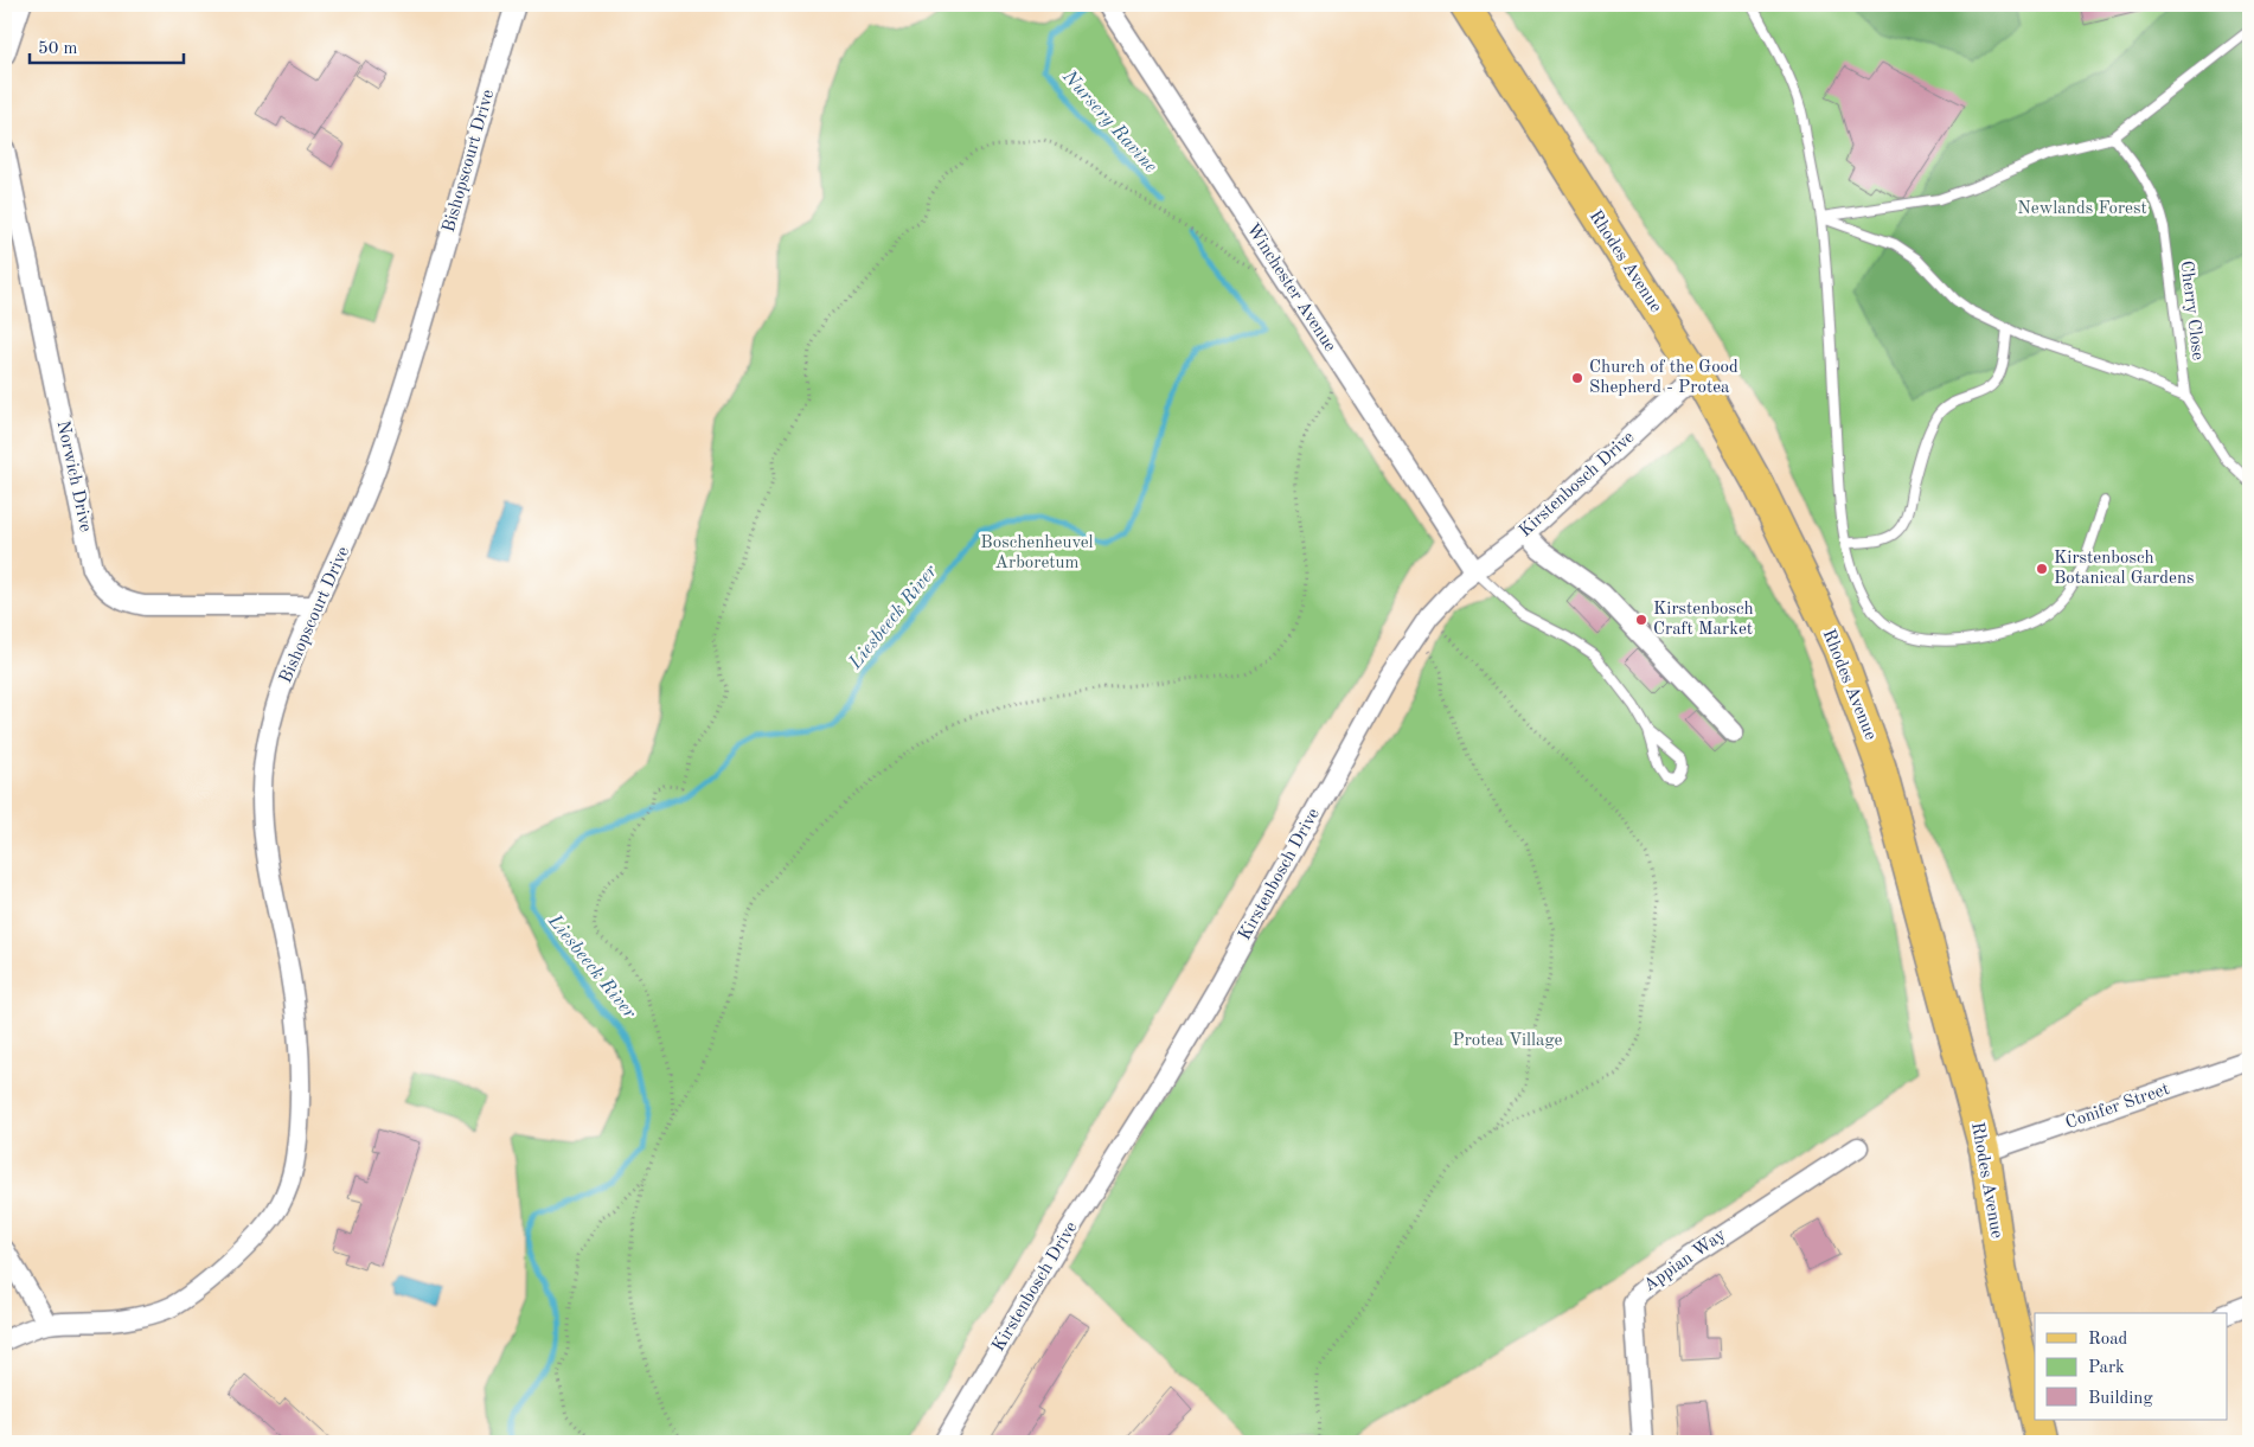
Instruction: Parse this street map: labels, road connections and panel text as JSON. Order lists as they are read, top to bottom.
{
  "streets": {
    "main road": ["Rhodes Avenue"],
    "street": [
      "Bishopscourt Drive",
      "Winchester Avenue",
      "Norwich Drive",
      "Kirstenbosch Drive",
      "Conifer Street",
      "Appian Way"
    ],
    "lane": ["Cherry Close"]
  },
  "crossings": [
    ["Bishopscourt Drive", "Norwich Drive"],
    ["Rhodes Avenue", "Kirstenbosch Drive"],
    ["Rhodes Avenue", "Conifer Street"],
    ["Winchester Avenue", "Kirstenbosch Drive"]
  ],
  "water": ["Nursery Ravine", "Liesbeeck River"],
  "parks": ["Newlands Forest", "Boschenheuvel Arboretum", "Protea Village"],
  "places": ["Church of the Good Shepherd - Protea", "Kirstenbosch Botanical Gardens", "Kirstenbosch Craft Market"],
  "legend": ["Road", "Park", "Building"],
  "scale_bar": "50 m"
}
